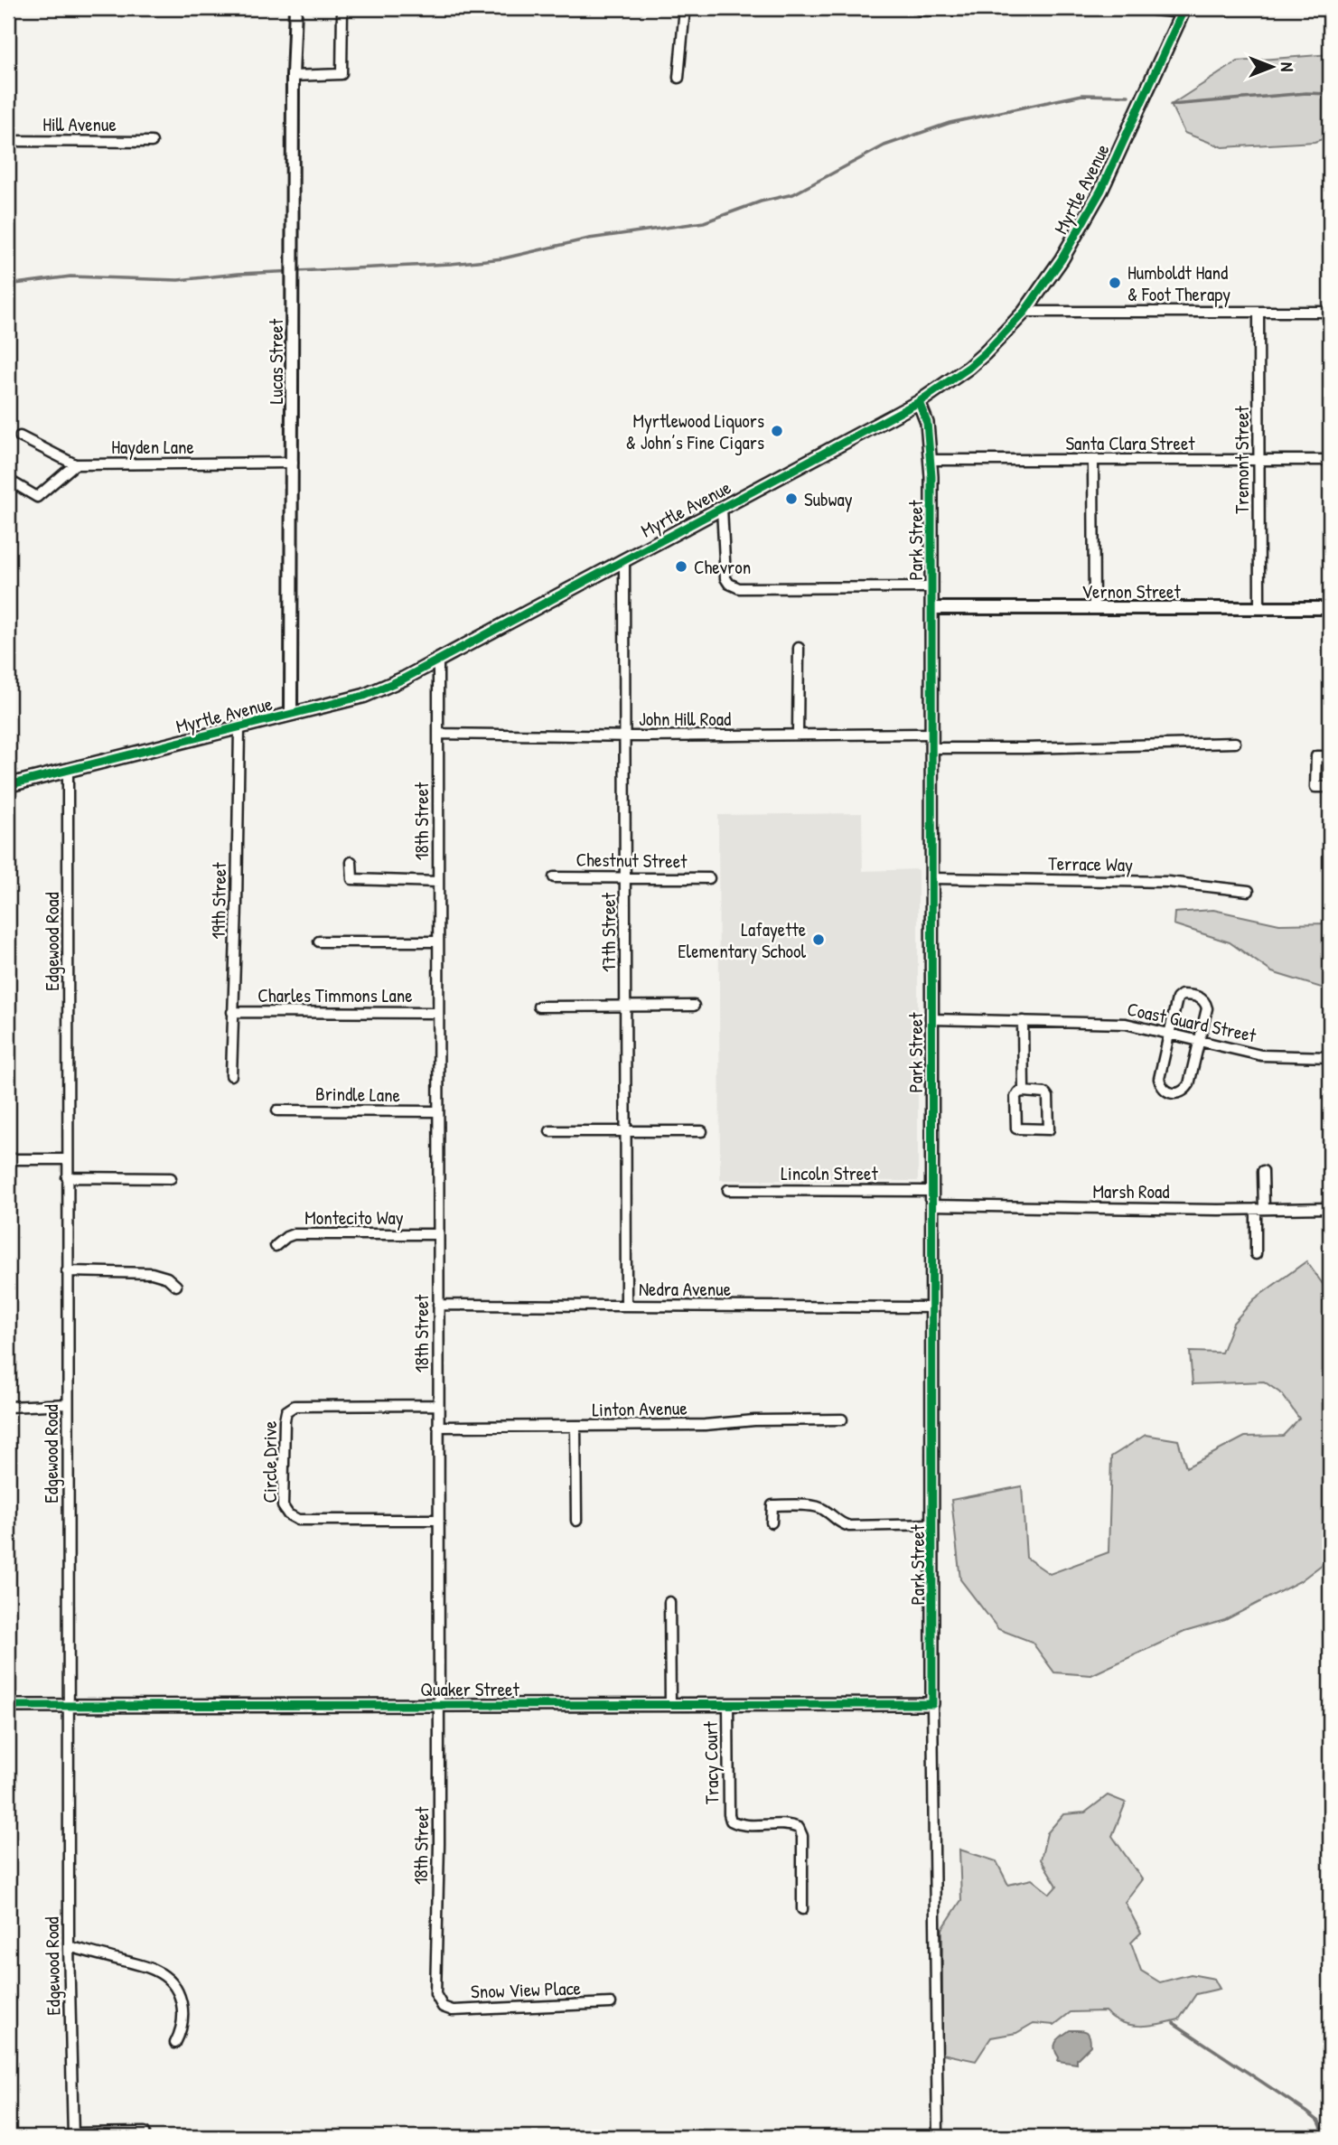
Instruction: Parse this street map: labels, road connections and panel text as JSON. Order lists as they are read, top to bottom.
{
  "streets": {
    "main road": ["Myrtle Avenue"],
    "street": [
      "Hill Avenue",
      "Lucas Street",
      "Santa Clara Street",
      "Hayden Lane",
      "Tremont Street",
      "Park Street",
      "Vernon Street",
      "John Hill Road",
      "18th Street",
      "Chestnut Street",
      "Terrace Way",
      "19th Street",
      "17th Street",
      "Edgewood Road",
      "Charles Timmons Lane",
      "Coast Guard Street",
      "Brindle Lane",
      "Lincoln Street",
      "Marsh Road",
      "Montecito Way",
      "Nedra Avenue",
      "Linton Avenue",
      "Circle Drive",
      "Quaker Street",
      "Tracy Court",
      "Snow View Place"
    ]
  },
  "crossings": [
    ["Myrtle Avenue", "Lucas Street"],
    ["Myrtle Avenue", "Park Street"],
    ["Myrtle Avenue", "18th Street"],
    ["Myrtle Avenue", "19th Street"],
    ["Myrtle Avenue", "17th Street"],
    ["Myrtle Avenue", "Edgewood Road"],
    ["Lucas Street", "Hayden Lane"],
    ["Santa Clara Street", "Tremont Street"],
    ["Santa Clara Street", "Park Street"],
    ["Tremont Street", "Vernon Street"],
    ["Park Street", "Vernon Street"],
    ["Park Street", "John Hill Road"],
    ["Park Street", "Terrace Way"],
    ["Park Street", "Coast Guard Street"],
    ["Park Street", "Lincoln Street"],
    ["Park Street", "Marsh Road"],
    ["Park Street", "Nedra Avenue"],
    ["Park Street", "Quaker Street"],
    ["John Hill Road", "18th Street"],
    ["John Hill Road", "17th Street"],
    ["18th Street", "Charles Timmons Lane"],
    ["18th Street", "Brindle Lane"],
    ["18th Street", "Montecito Way"],
    ["18th Street", "Nedra Avenue"],
    ["18th Street", "Linton Avenue"],
    ["18th Street", "Circle Drive"],
    ["18th Street", "Quaker Street"],
    ["18th Street", "Snow View Place"],
    ["Chestnut Street", "17th Street"],
    ["19th Street", "Charles Timmons Lane"],
    ["17th Street", "Nedra Avenue"],
    ["Edgewood Road", "Quaker Street"],
    ["Quaker Street", "Tracy Court"]
  ],
  "places": [
    "Humboldt Hand & Foot Therapy",
    "Myrtlewood Liquors & John’s Fine Cigars",
    "Subway",
    "Chevron",
    "Lafayette Elementary School"
  ],
  "north": "right"
}
